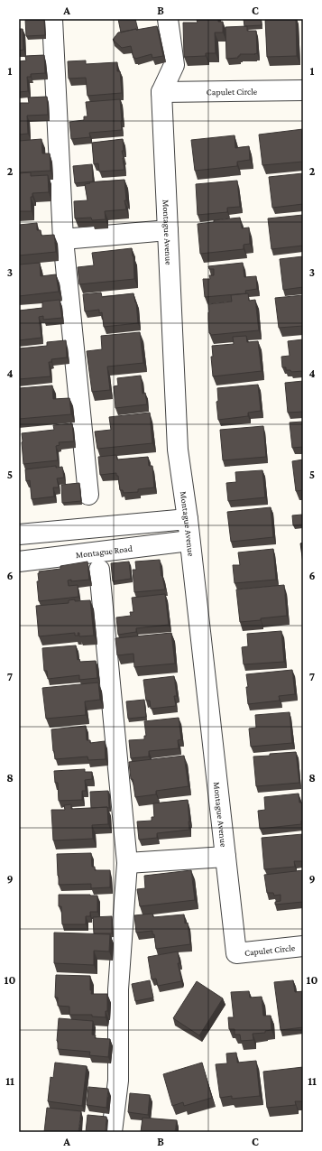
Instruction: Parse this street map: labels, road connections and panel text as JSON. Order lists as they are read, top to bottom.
{
  "streets": {
    "street": ["Capulet Circle", "Montague Avenue", "Montague Road"]
  },
  "crossings": [
    ["Capulet Circle", "Montague Avenue"],
    ["Montague Avenue", "Montague Road"]
  ],
  "grid": {
    "columns": ["A", "B", "C"],
    "rows": [
      "1",
      "2",
      "3",
      "4",
      "5",
      "6",
      "7",
      "8",
      "9",
      "10",
      "11"
    ]
  }
}
